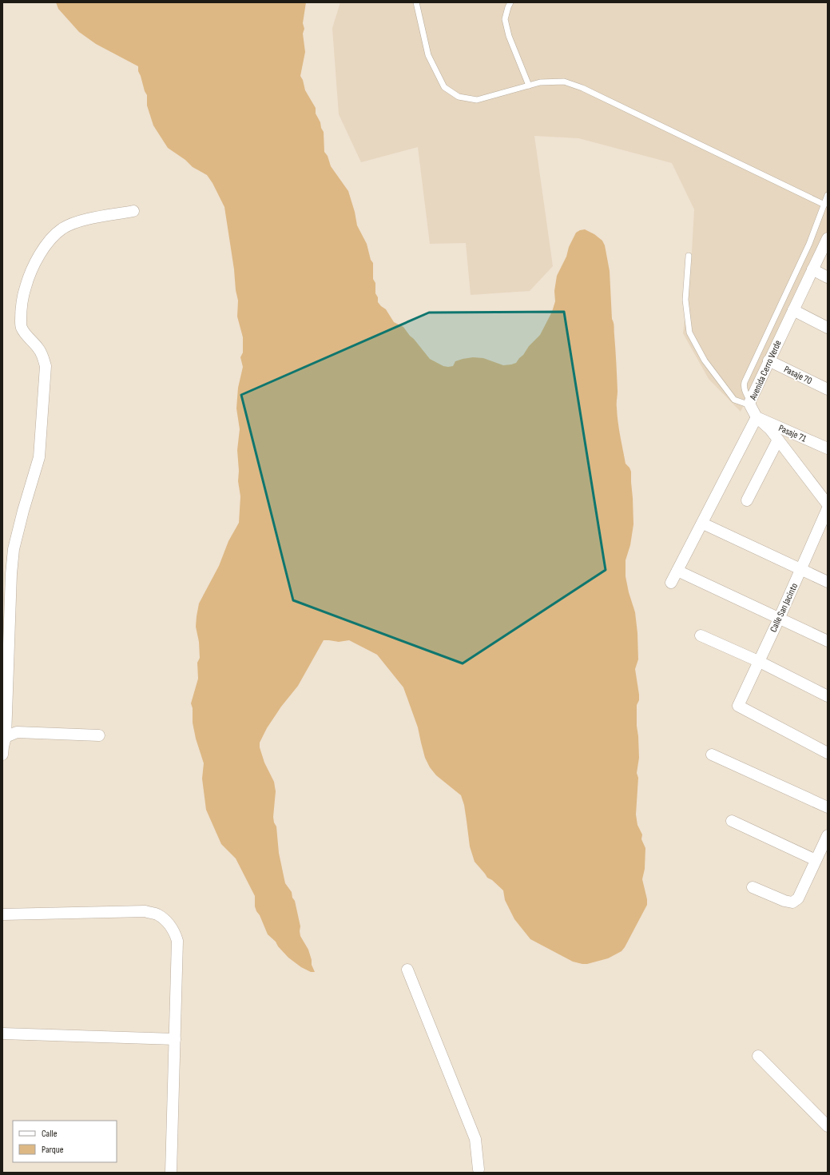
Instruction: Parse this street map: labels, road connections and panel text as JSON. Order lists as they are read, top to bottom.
{
  "streets": {
    "street": [
      "Avenida Cerro Verde",
      "Pasaje 70",
      "Pasaje 71",
      "Calle San Jacinto"
    ]
  },
  "crossings": [
    ["Avenida Cerro Verde", "Pasaje 70"],
    ["Avenida Cerro Verde", "Pasaje 71"]
  ],
  "legend": ["Calle", "Parque"]
}
